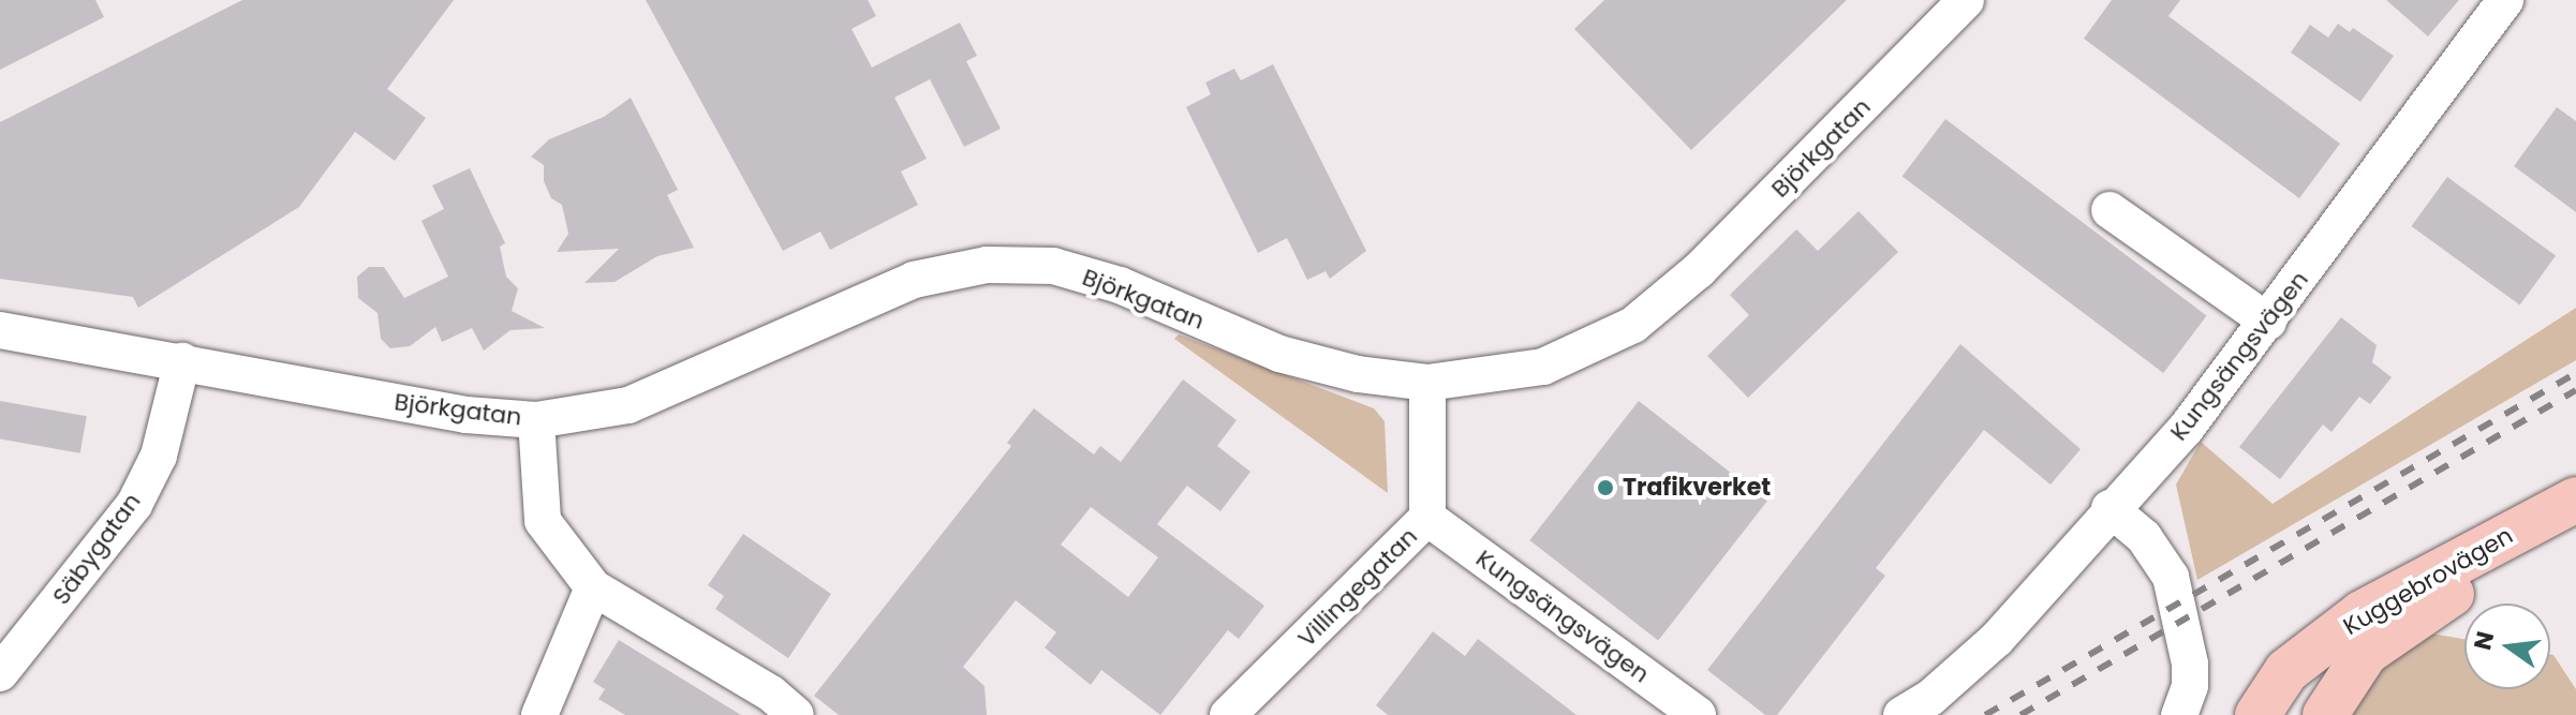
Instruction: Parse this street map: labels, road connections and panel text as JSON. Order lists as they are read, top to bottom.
{
  "streets": {
    "main road": ["Kuggebrovägen"],
    "street": [
      "Björkgatan",
      "Kungsängsvägen",
      "Säbygatan",
      "Villingegatan"
    ]
  },
  "crossings": [
    ["Björkgatan", "Säbygatan"],
    ["Björkgatan", "Villingegatan"],
    ["Kungsängsvägen", "Villingegatan"]
  ],
  "places": ["Trafikverket"],
  "north": "left"
}
